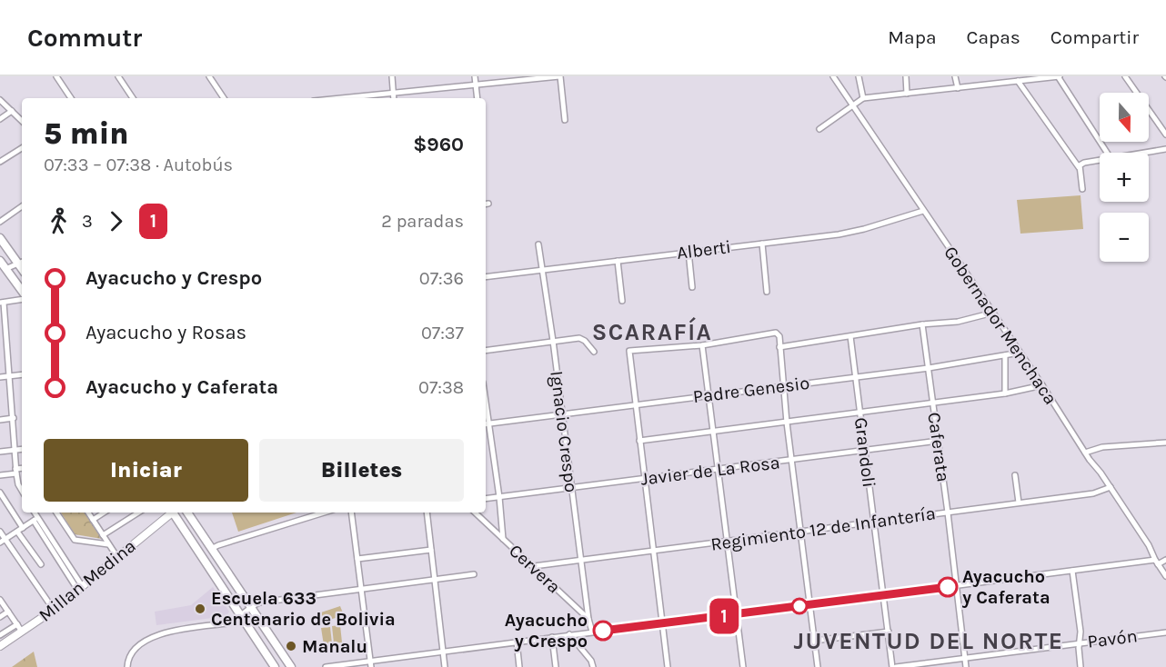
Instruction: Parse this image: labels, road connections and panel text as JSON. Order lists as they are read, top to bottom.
{
  "streets": {
    "street": [
      "Alberti",
      "Gobernador Menchaca",
      "Padre Genesio",
      "Ignacio Crespo",
      "Caferata",
      "Grandoli",
      "Javier de La Rosa",
      "Regimiento 12 de Infantería",
      "Cervera",
      "Millan Medina",
      "Pavón"
    ]
  },
  "crossings": [
    ["Alberti", "Gobernador Menchaca"],
    ["Alberti", "Ignacio Crespo"],
    ["Gobernador Menchaca", "Padre Genesio"],
    ["Gobernador Menchaca", "Regimiento 12 de Infantería"],
    ["Padre Genesio", "Ignacio Crespo"],
    ["Padre Genesio", "Caferata"],
    ["Padre Genesio", "Grandoli"],
    ["Ignacio Crespo", "Javier de La Rosa"],
    ["Ignacio Crespo", "Regimiento 12 de Infantería"],
    ["Ignacio Crespo", "Cervera"],
    ["Caferata", "Javier de La Rosa"],
    ["Caferata", "Regimiento 12 de Infantería"],
    ["Caferata", "Pavón"],
    ["Grandoli", "Javier de La Rosa"],
    ["Grandoli", "Regimiento 12 de Infantería"],
    ["Grandoli", "Pavón"],
    ["Regimiento 12 de Infantería", "Cervera"]
  ],
  "districts": ["SCARAFÍA", "JUVENTUD DEL NORTE"],
  "places": [
    "Ayacucho y Caferata",
    "Escuela 633 Centenario de Bolivia",
    "Ayacucho y Crespo",
    "Manalu"
  ],
  "lines": ["bus line 1"],
  "north": "bottom",
  "page": {
    "header": "Commutr",
    "nav": ["Mapa", "Capas", "Compartir"],
    "on_map": "1",
    "map_buttons": ["+", "−"],
    "heading": ["5 min", "07:33 – 07:38 · Autobús", "$960"],
    "legs": ["3", "1", "2 paradas"],
    "list": [
      {
        "name": "Ayacucho y Crespo",
        "value": "07:36"
      },
      {
        "name": "Ayacucho y Rosas",
        "value": "07:37"
      },
      {
        "name": "Ayacucho y Caferata",
        "value": "07:38"
      }
    ],
    "buttons": ["Iniciar", "Billetes"]
  }
}
